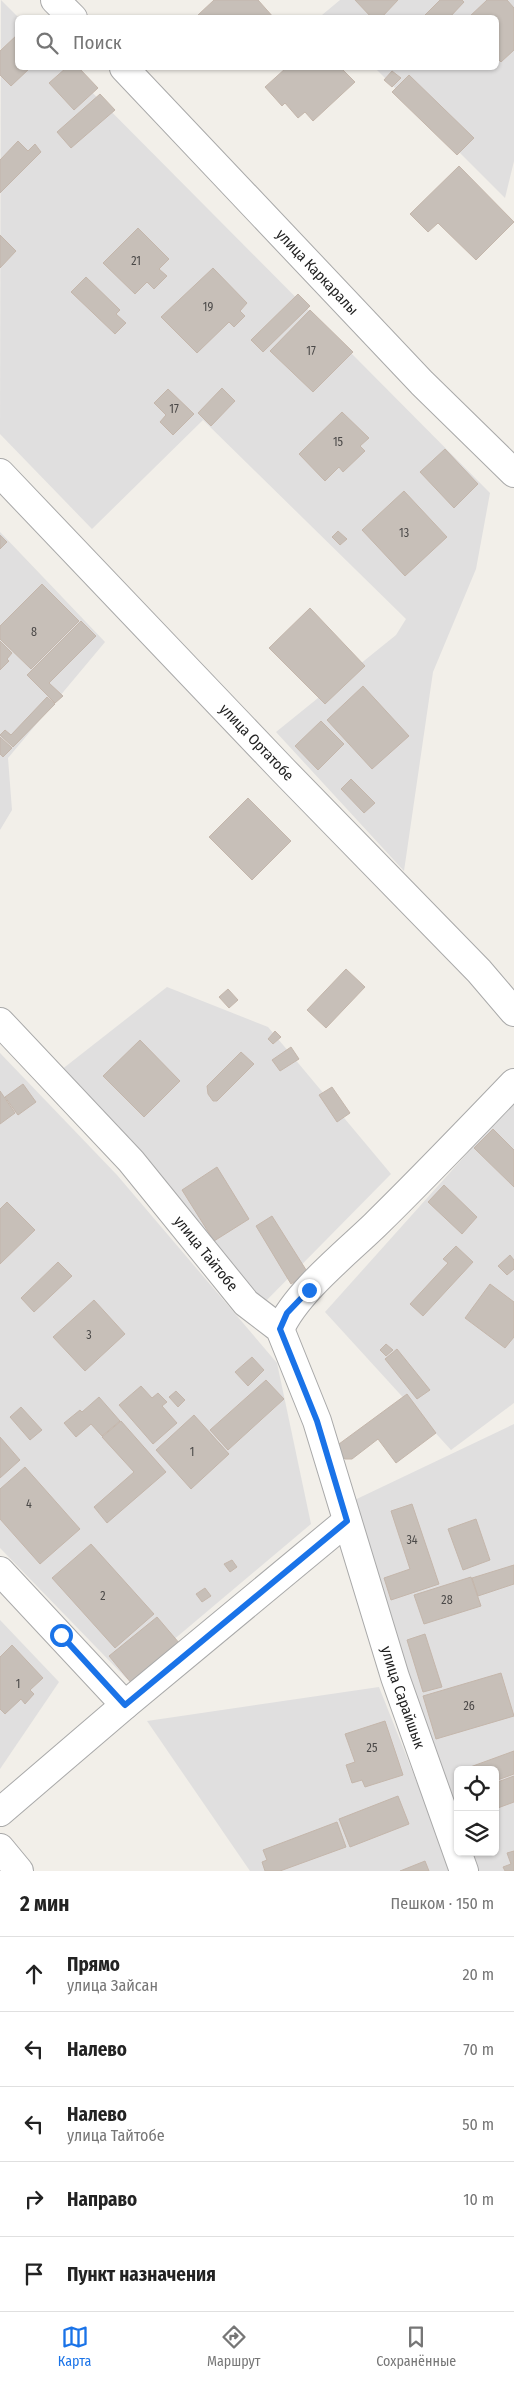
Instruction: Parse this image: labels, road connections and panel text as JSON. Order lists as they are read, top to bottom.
{
  "streets": {
    "street": [
      "улица Каркаралы",
      "улица Ортатобе",
      "улица Тайтобе",
      "улица Сарайшык"
    ]
  },
  "house_numbers": [
    "21",
    "19",
    "17",
    "17",
    "15",
    "13",
    "8",
    "3",
    "1",
    "4",
    "34",
    "2",
    "28",
    "1",
    "26",
    "25"
  ],
  "page": {
    "search": "Поиск",
    "heading": ["2 мин", "Пешком · 150 m"],
    "list": [
      ["Прямо", "улица Зайсан", "20 m"],
      ["Налево", "70 m"],
      ["Налево", "улица Тайтобе", "50 m"],
      ["Направо", "10 m"],
      "Пункт назначения"
    ],
    "nav": ["Карта", "Маршрут", "Сохранённые"]
  }
}
